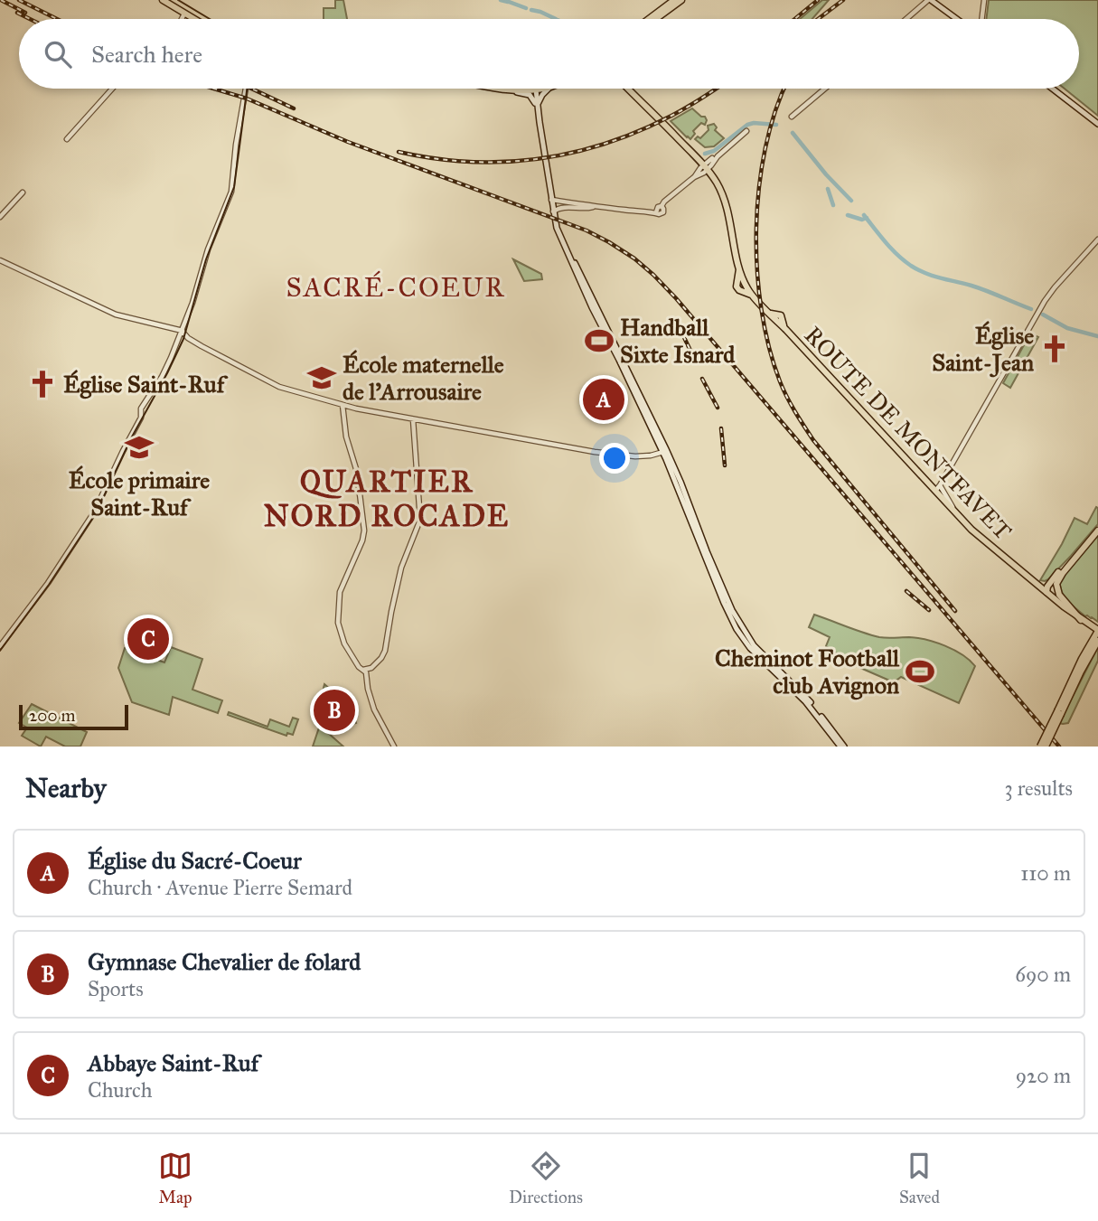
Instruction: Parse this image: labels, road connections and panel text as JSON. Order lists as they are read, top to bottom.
{
  "streets": {
    "main road": ["ROUTE DE MONTFAVET"]
  },
  "districts": ["SACRÉ-COEUR", "QUARTIER NORD ROCADE"],
  "places": {
    "sports": ["Handball Sixte Isnard", "Cheminot Football club Avignon"],
    "church": ["Église Saint-Jean", "Église Saint-Ruf"],
    "school or university": ["École maternelle de l'Arrousaire", "École primaire Saint-Ruf"]
  },
  "scale_bar": "200 m",
  "page": {
    "search": "Search here",
    "pins": ["A", "C", "B"],
    "scale": "200 m",
    "heading": ["Nearby", "3 results"],
    "list": [
      {
        "mark": "A",
        "name": "Église du Sacré-Coeur",
        "note": "Church · Avenue Pierre Semard",
        "value": "110 m"
      },
      {
        "mark": "B",
        "name": "Gymnase Chevalier de folard",
        "note": "Sports",
        "value": "690 m"
      },
      {
        "mark": "C",
        "name": "Abbaye Saint-Ruf",
        "note": "Church",
        "value": "920 m"
      }
    ],
    "nav": ["Map", "Directions", "Saved"]
  }
}
